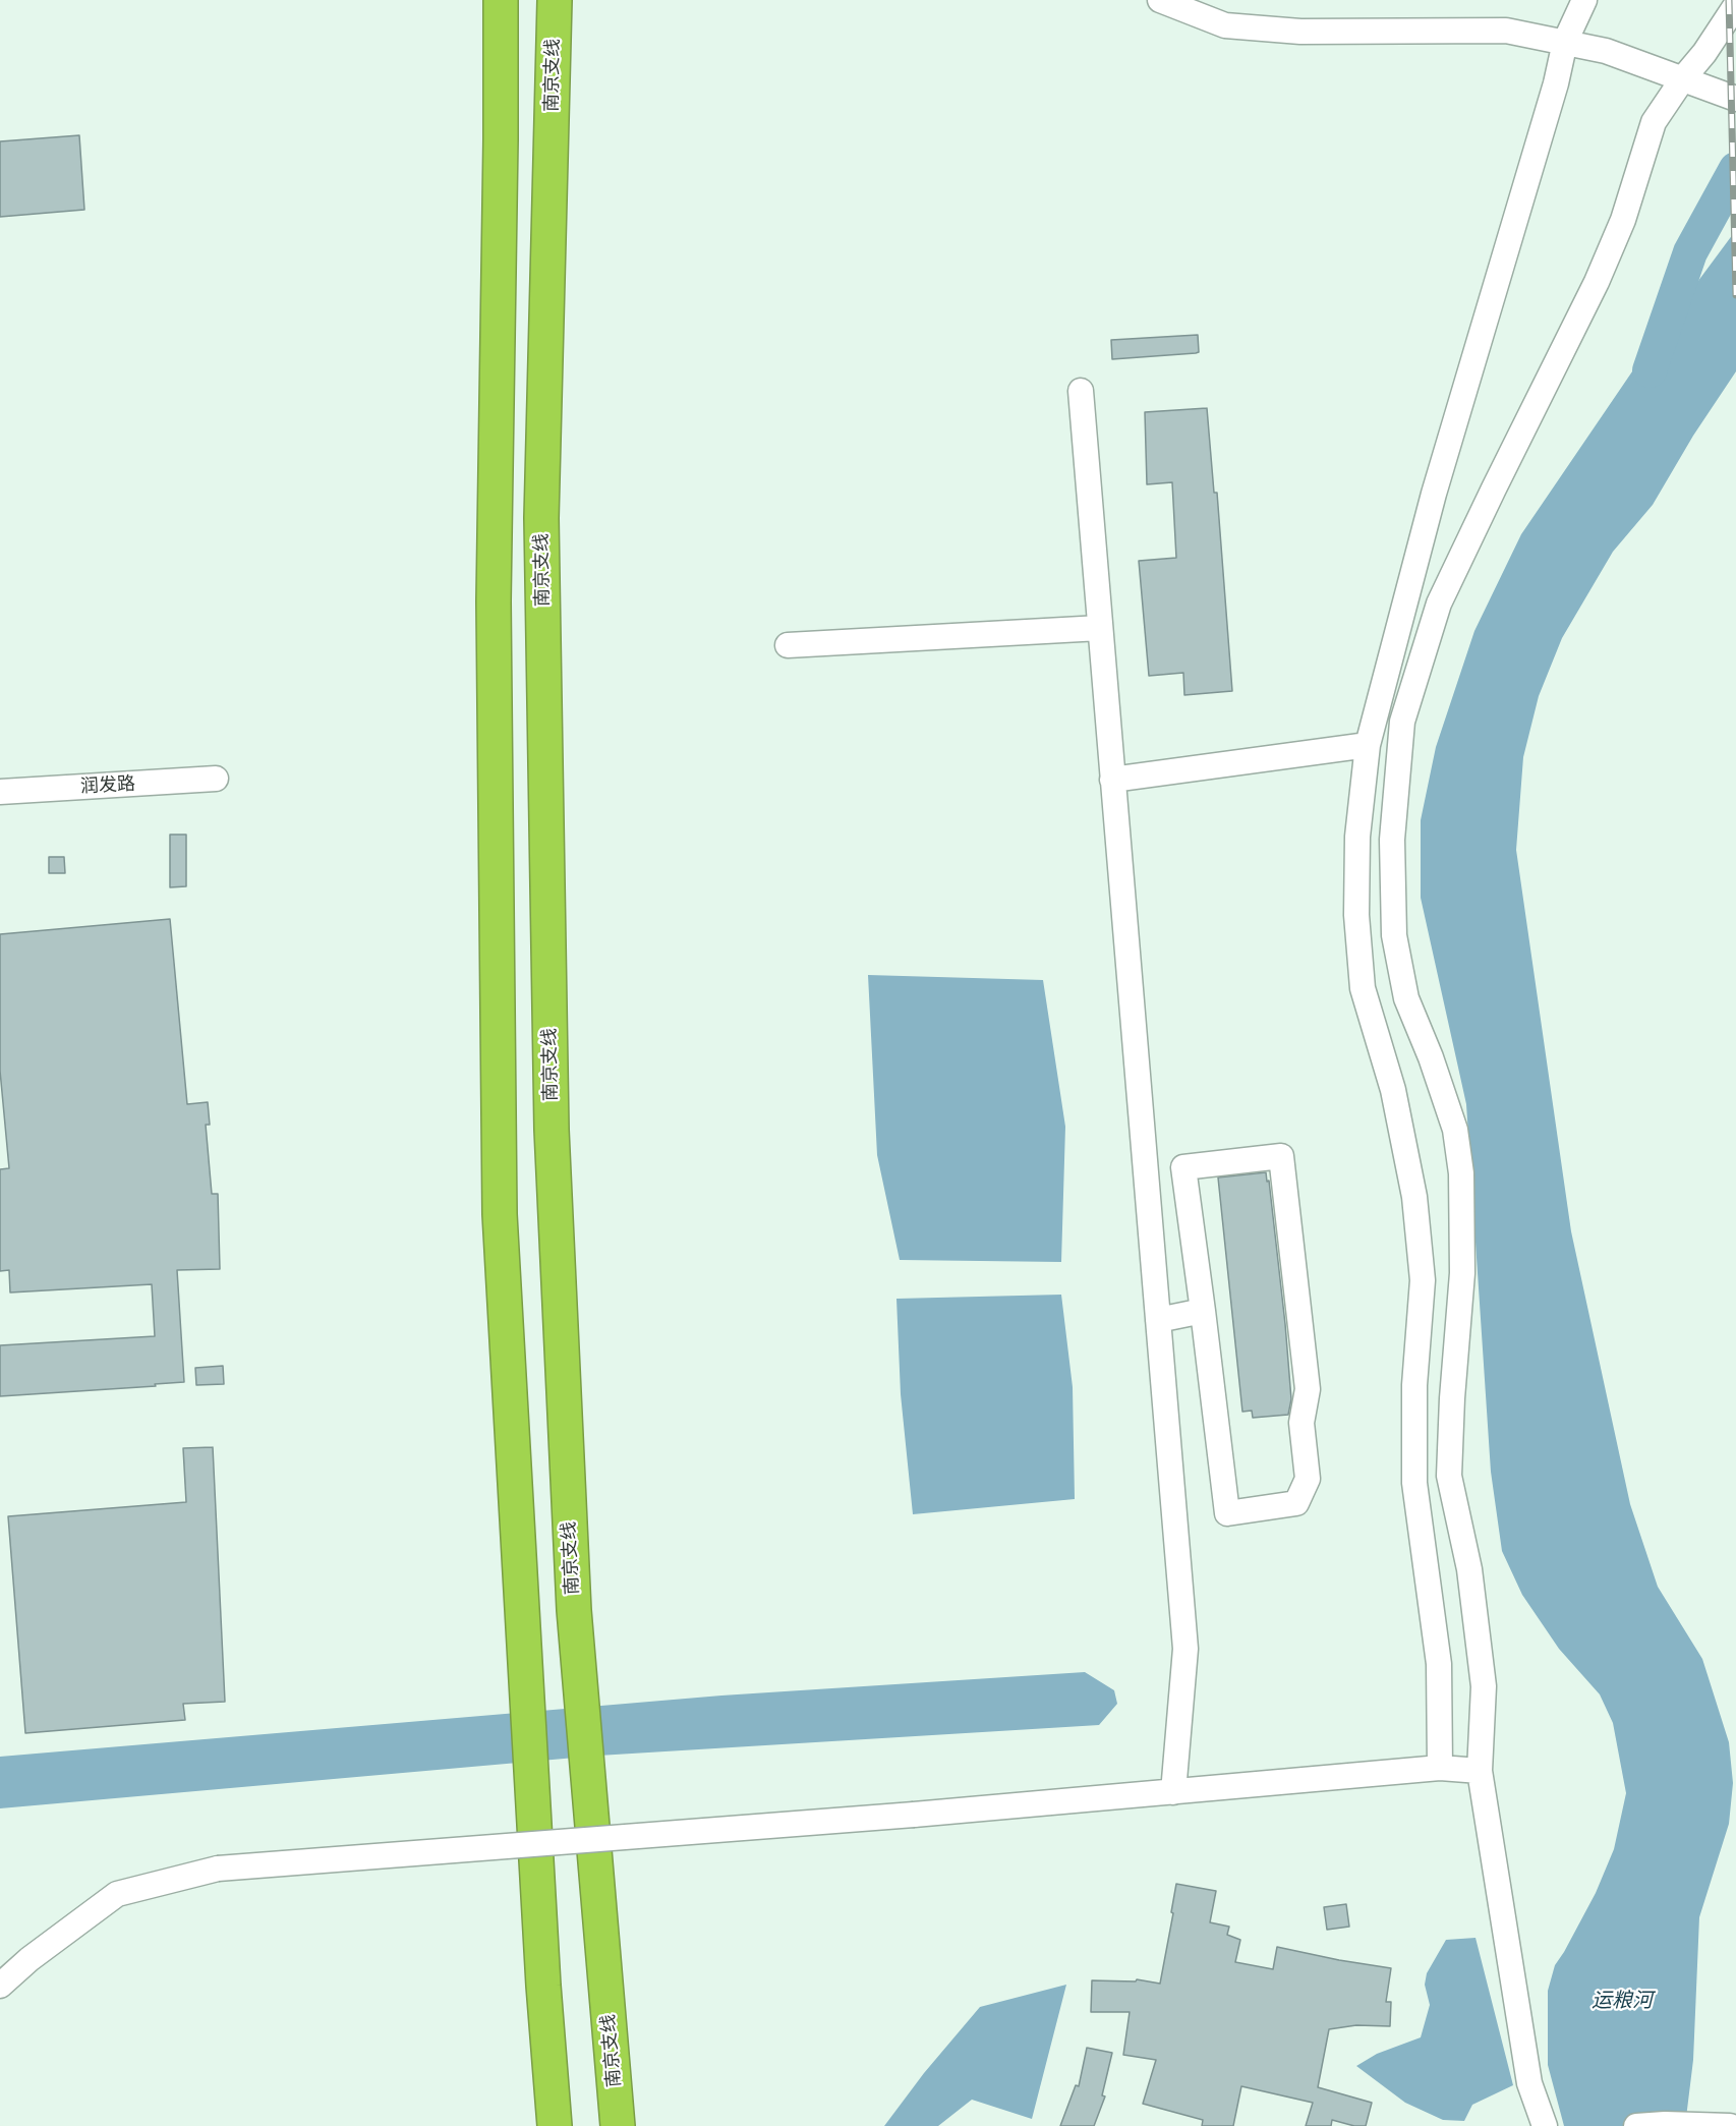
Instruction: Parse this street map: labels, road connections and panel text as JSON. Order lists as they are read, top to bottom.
{
  "streets": {
    "highway": ["南京支线"],
    "street": ["润发路"]
  },
  "water": ["运粮河"]
}
